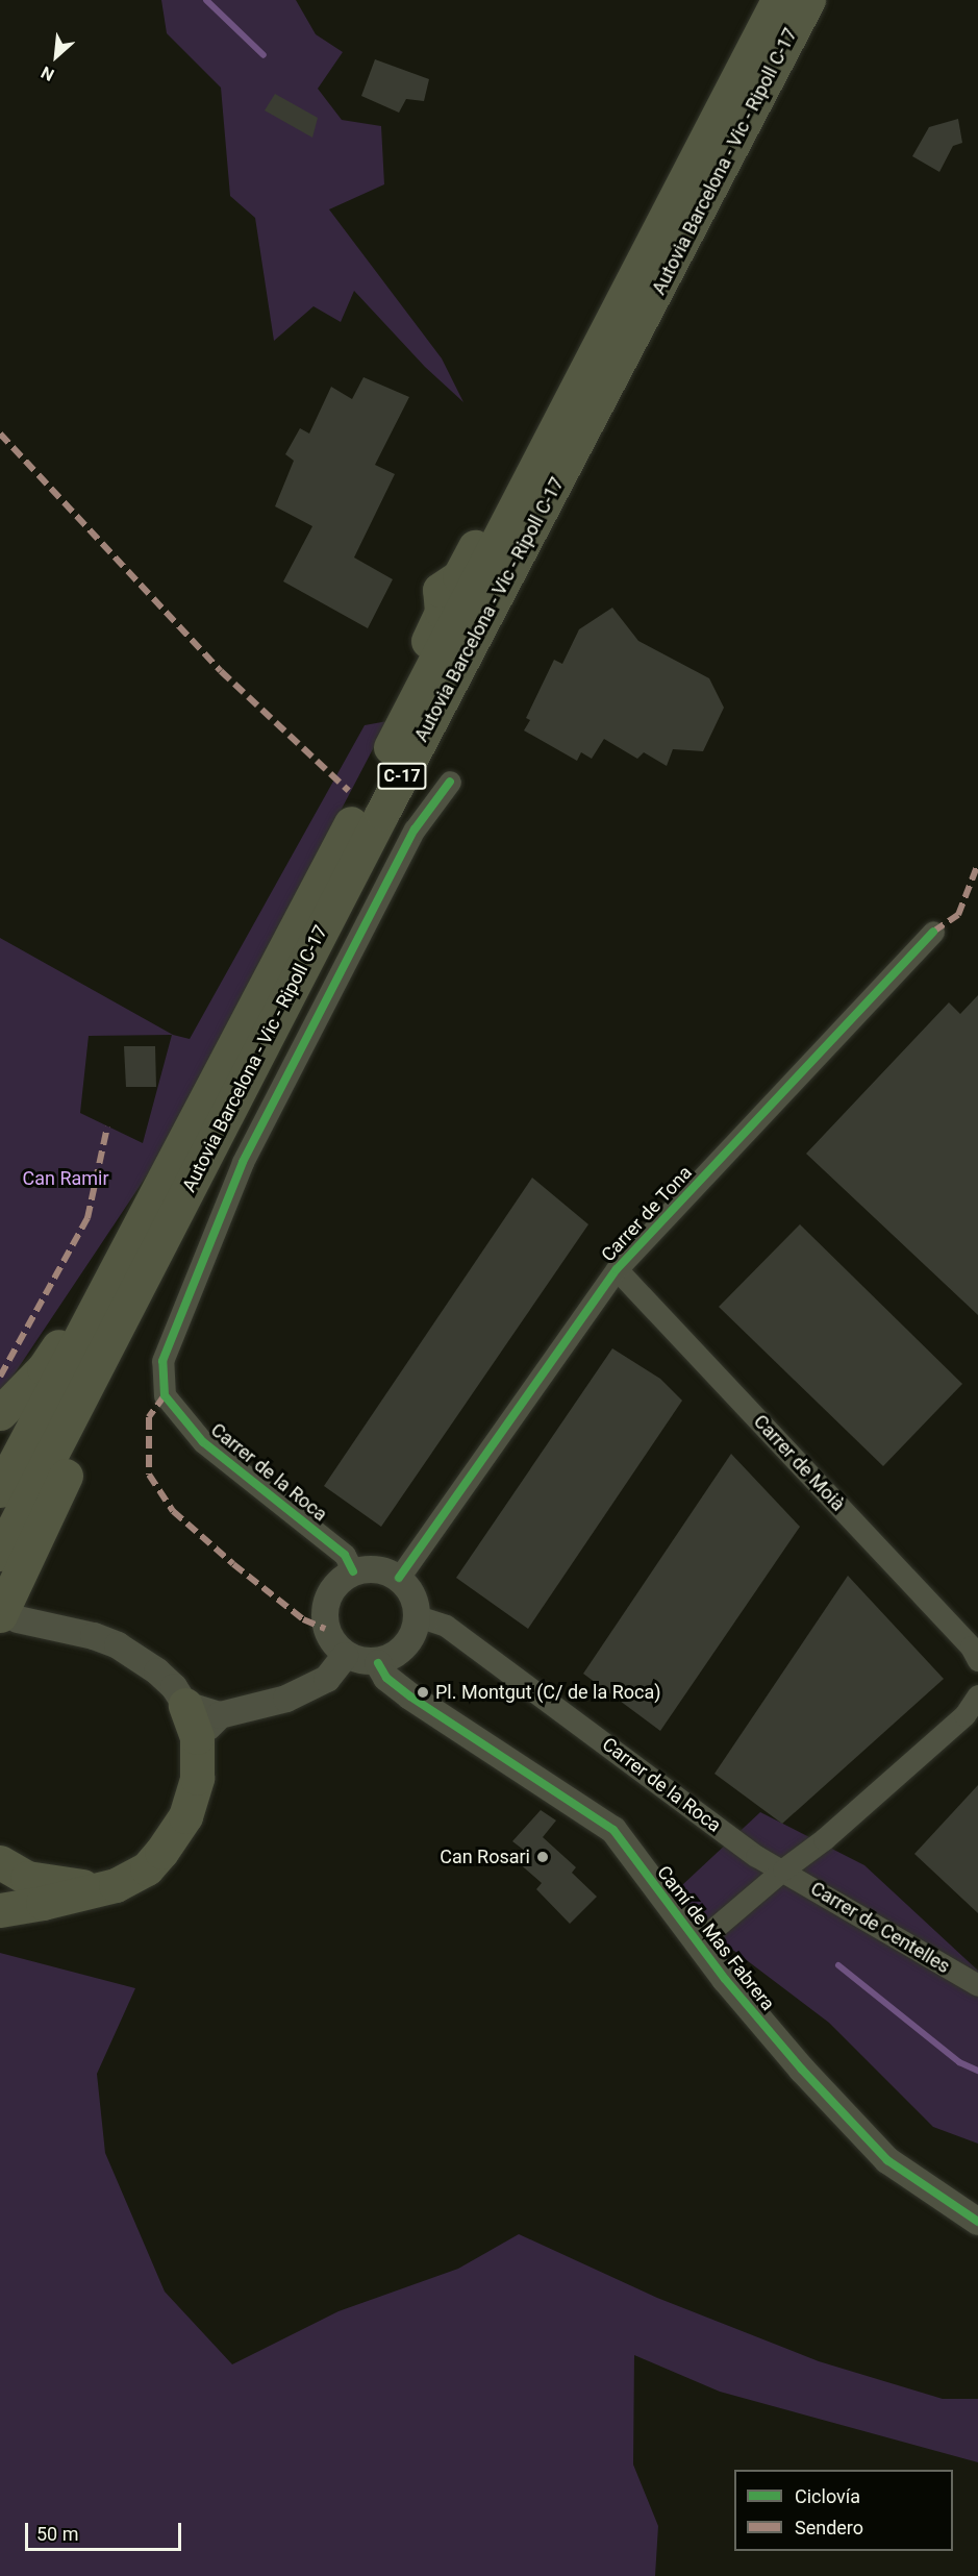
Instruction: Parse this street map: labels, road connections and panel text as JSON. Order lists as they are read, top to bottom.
{
  "streets": {
    "highway": ["Autovia Barcelona - Vic - Ripoll C-17", "C-17"],
    "street": [
      "Carrer de Tona",
      "Carrer de Moià",
      "Carrer de la Roca",
      "Carrer de Centelles",
      "Camí de Mas Fabrera"
    ]
  },
  "crossings": [
    ["Carrer de Tona", "Carrer de Moià"],
    ["Carrer de Tona", "Carrer de la Roca"],
    ["Carrer de Tona", "Camí de Mas Fabrera"],
    ["Carrer de la Roca", "Carrer de Centelles"],
    ["Carrer de la Roca", "Camí de Mas Fabrera"]
  ],
  "parks": ["Can Ramir"],
  "places": ["Pl. Montgut (C/ de la Roca)", "Can Rosari"],
  "legend": ["Ciclovía", "Sendero"],
  "scale_bar": "50 m",
  "north": "bottom left"
}
